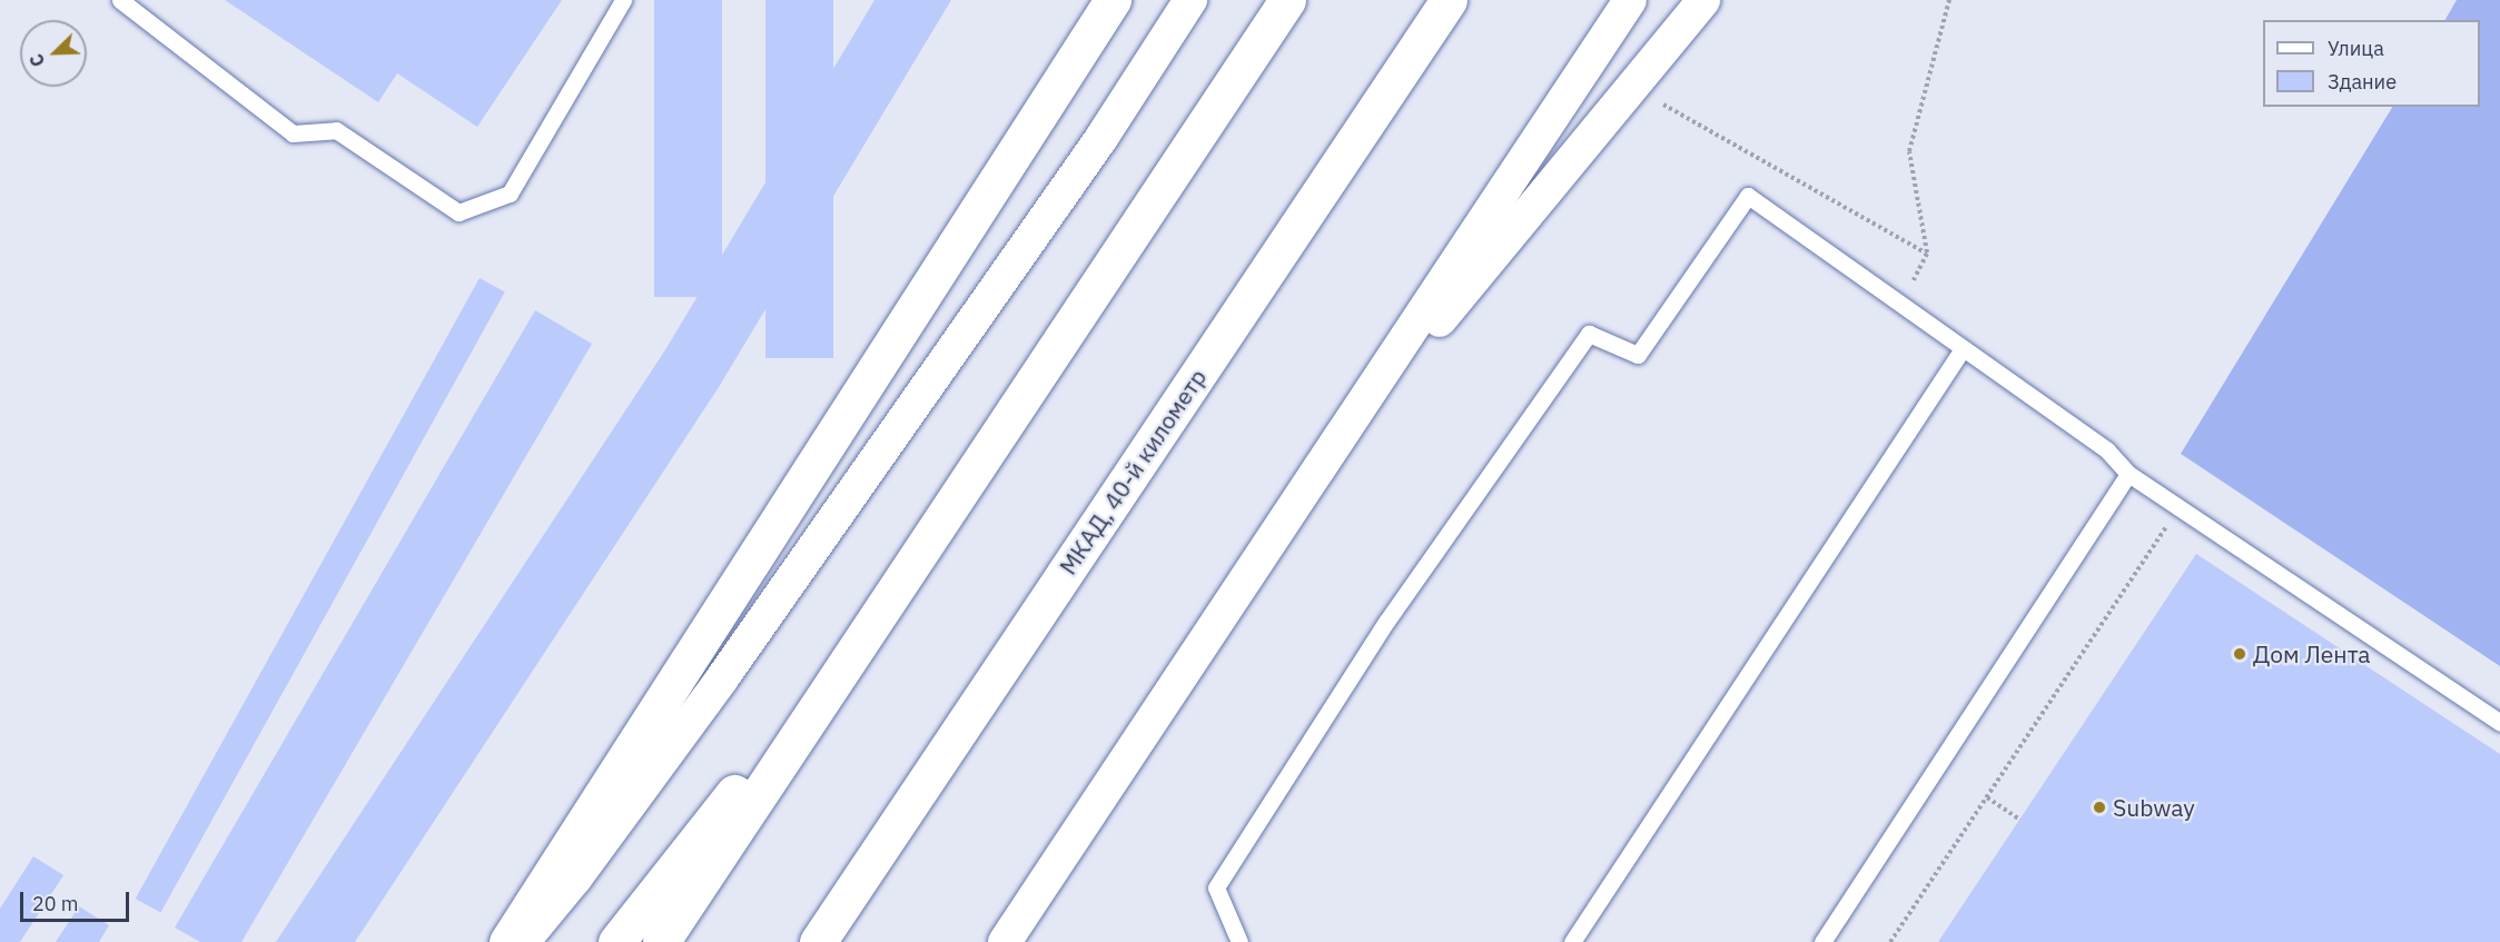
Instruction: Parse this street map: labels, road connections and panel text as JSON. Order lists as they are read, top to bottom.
{
  "streets": {
    "main road": ["МКАД, 40-й километр"]
  },
  "places": ["Дом Лента", "Subway"],
  "legend": ["Улица", "Здание"],
  "scale_bar": "20 m",
  "north": "bottom left"
}
